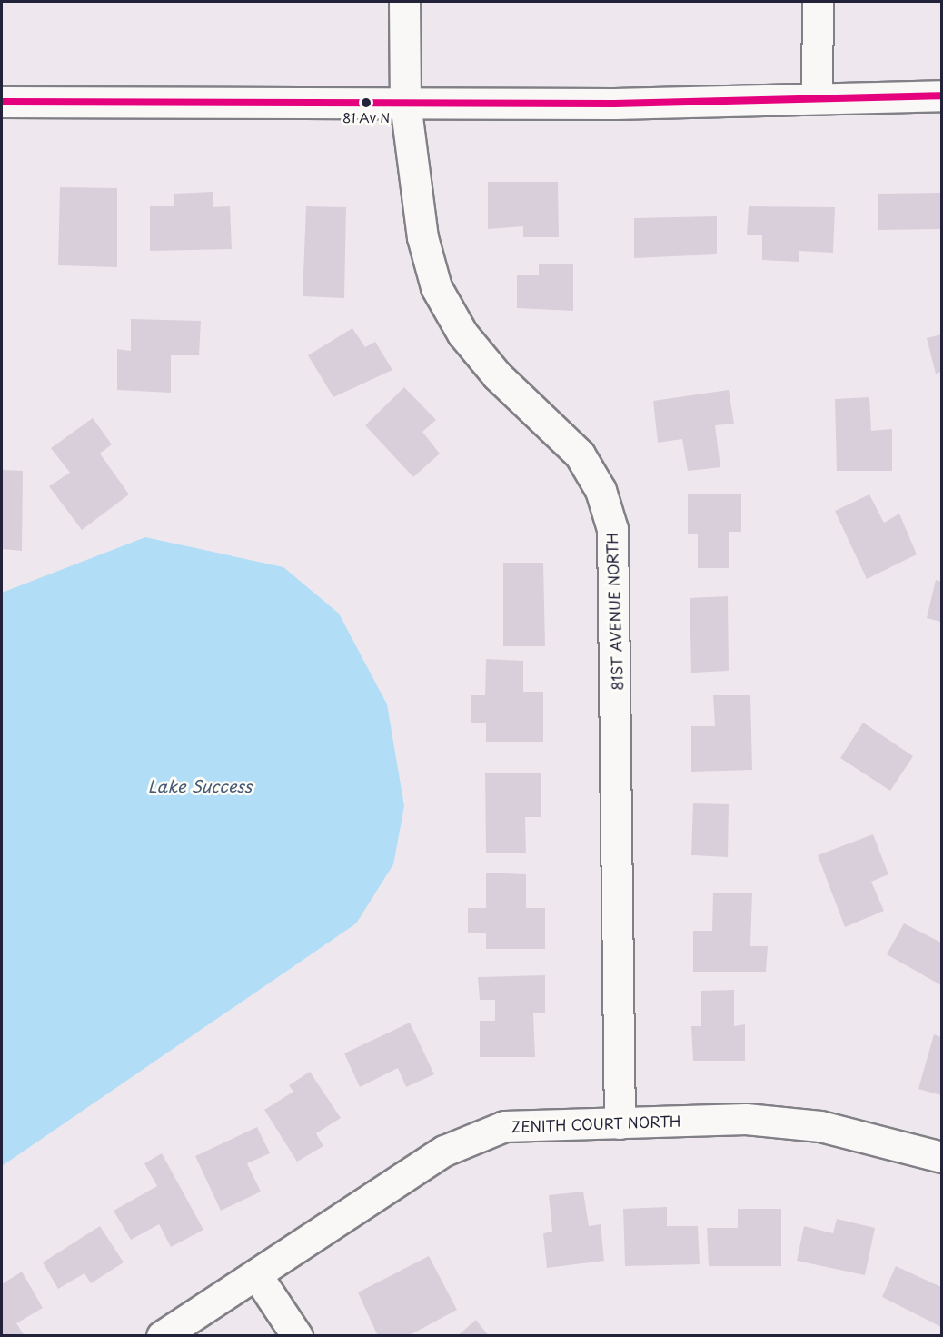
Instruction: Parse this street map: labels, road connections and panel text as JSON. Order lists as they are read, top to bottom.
{
  "streets": {
    "street": ["81ST AVENUE NORTH", "ZENITH COURT NORTH"]
  },
  "crossings": [
    ["81ST AVENUE NORTH", "ZENITH COURT NORTH"]
  ],
  "water": ["Lake Success"],
  "places": ["81 Av N"]
}
